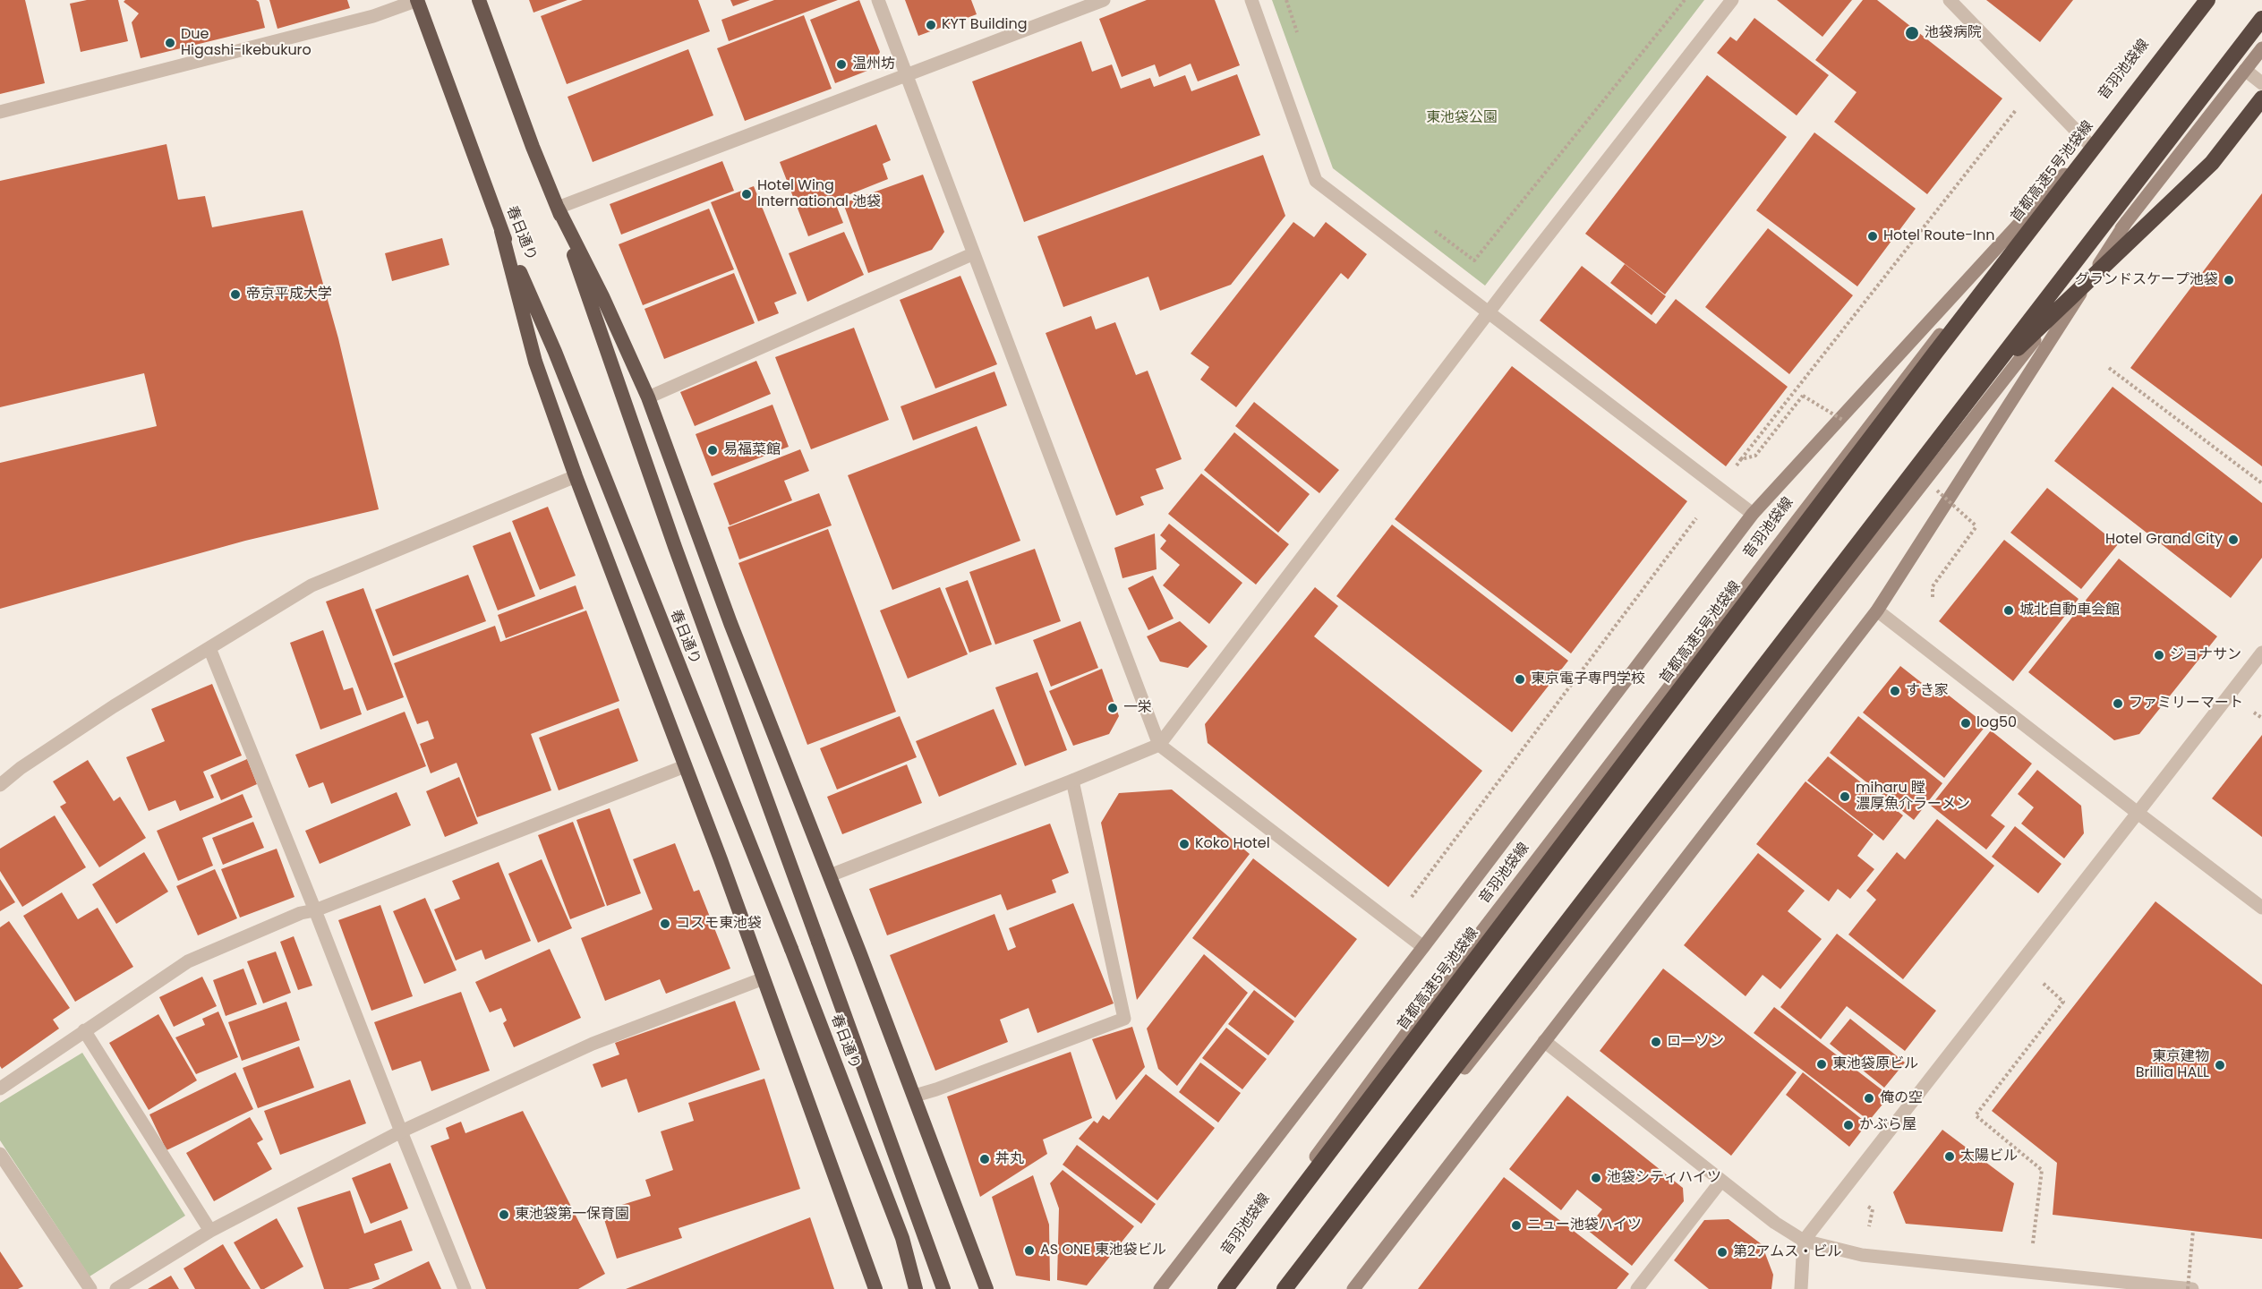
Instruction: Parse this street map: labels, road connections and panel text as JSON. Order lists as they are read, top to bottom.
{
  "streets": {
    "highway": ["首都高速5号池袋線", "春日通り"],
    "main road": ["音羽池袋線"]
  },
  "parks": ["東池袋公園"],
  "places": [
    "KYT Building",
    "池袋病院",
    "Due Higashi-Ikebukuro",
    "温州坊",
    "Hotel Wing International 池袋",
    "Hotel Route-Inn",
    "グランドスケープ池袋",
    "帝京平成大学",
    "易福菜館",
    "Hotel Grand City",
    "城北自動車会館",
    "ジョナサン",
    "東京電子専門学校",
    "すき家",
    "ファミリーマート",
    "一栄",
    "log50",
    "miharu 瞠 濃厚魚介ラーメン",
    "Koko Hotel",
    "コスモ東池袋",
    "ローソン",
    "東池袋原ビル",
    "東京建物 Brillia HALL",
    "俺の空",
    "かぶら屋",
    "太陽ビル",
    "丼丸",
    "池袋シティハイツ",
    "東池袋第一保育園",
    "ニュー池袋ハイツ",
    "AS ONE 東池袋ビル",
    "第2アムス・ビル"
  ]
}
